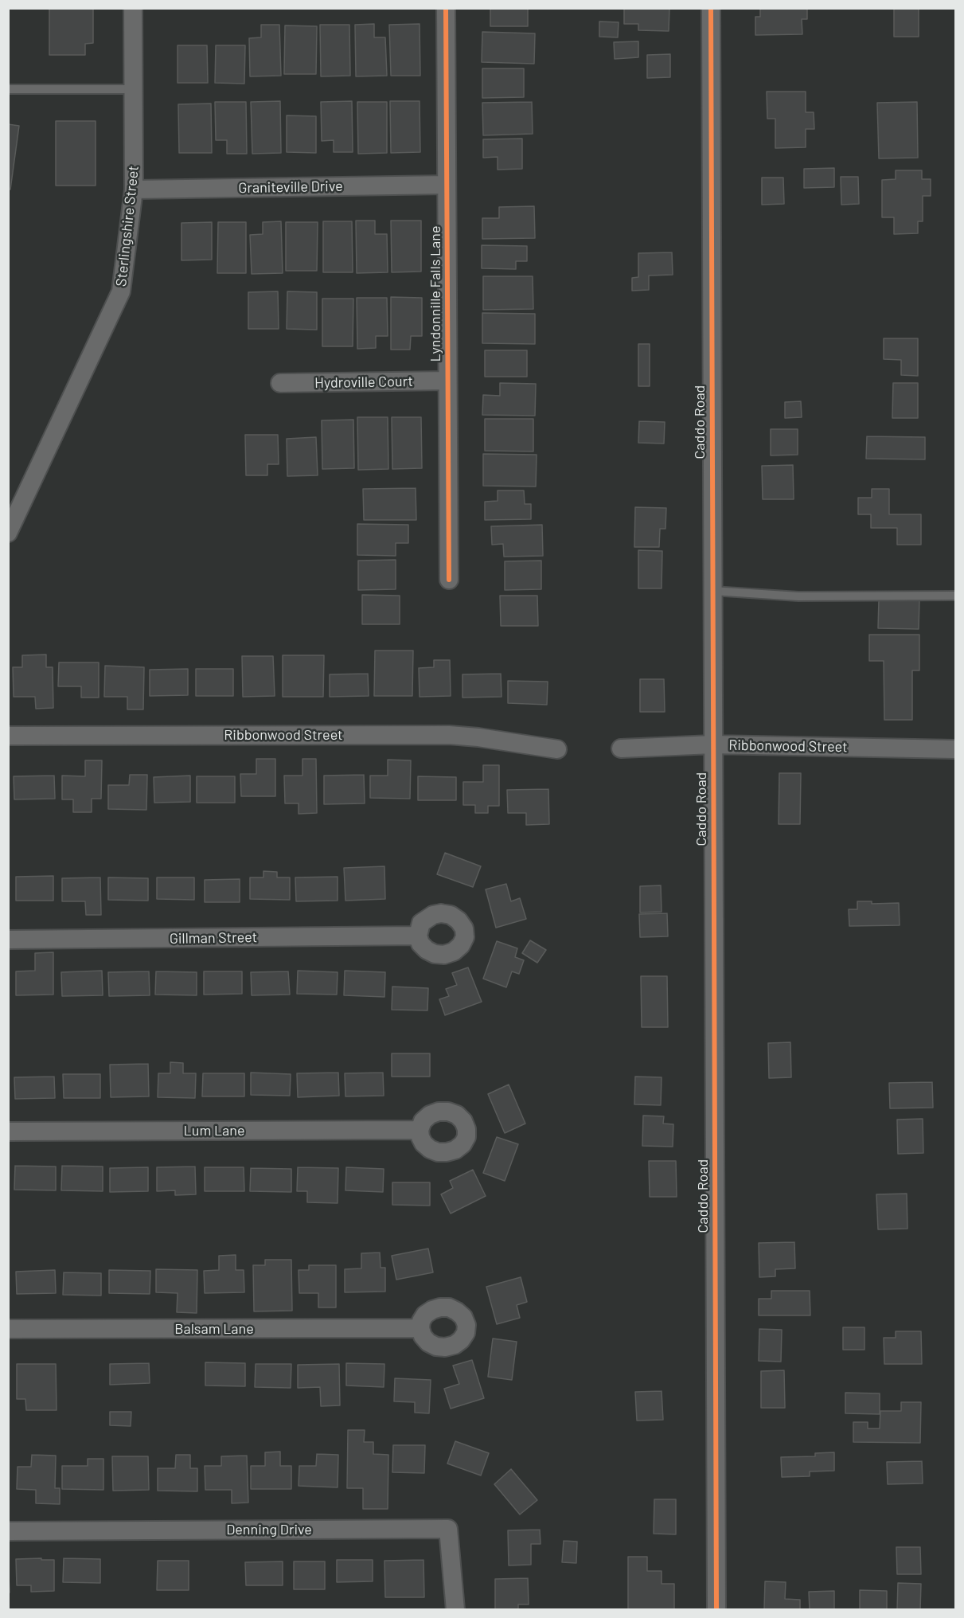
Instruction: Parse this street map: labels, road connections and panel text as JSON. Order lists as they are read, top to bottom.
{
  "streets": {
    "street": [
      "Graniteville Drive",
      "Sterlingshire Street",
      "Lyndonnille Falls Lane",
      "Hydroville Court",
      "Caddo Road",
      "Ribbonwood Street",
      "Gillman Street",
      "Lum Lane",
      "Balsam Lane",
      "Denning Drive"
    ]
  },
  "crossings": [
    ["Graniteville Drive", "Sterlingshire Street"],
    ["Graniteville Drive", "Lyndonnille Falls Lane"],
    ["Lyndonnille Falls Lane", "Hydroville Court"],
    ["Caddo Road", "Ribbonwood Street"]
  ]
}
